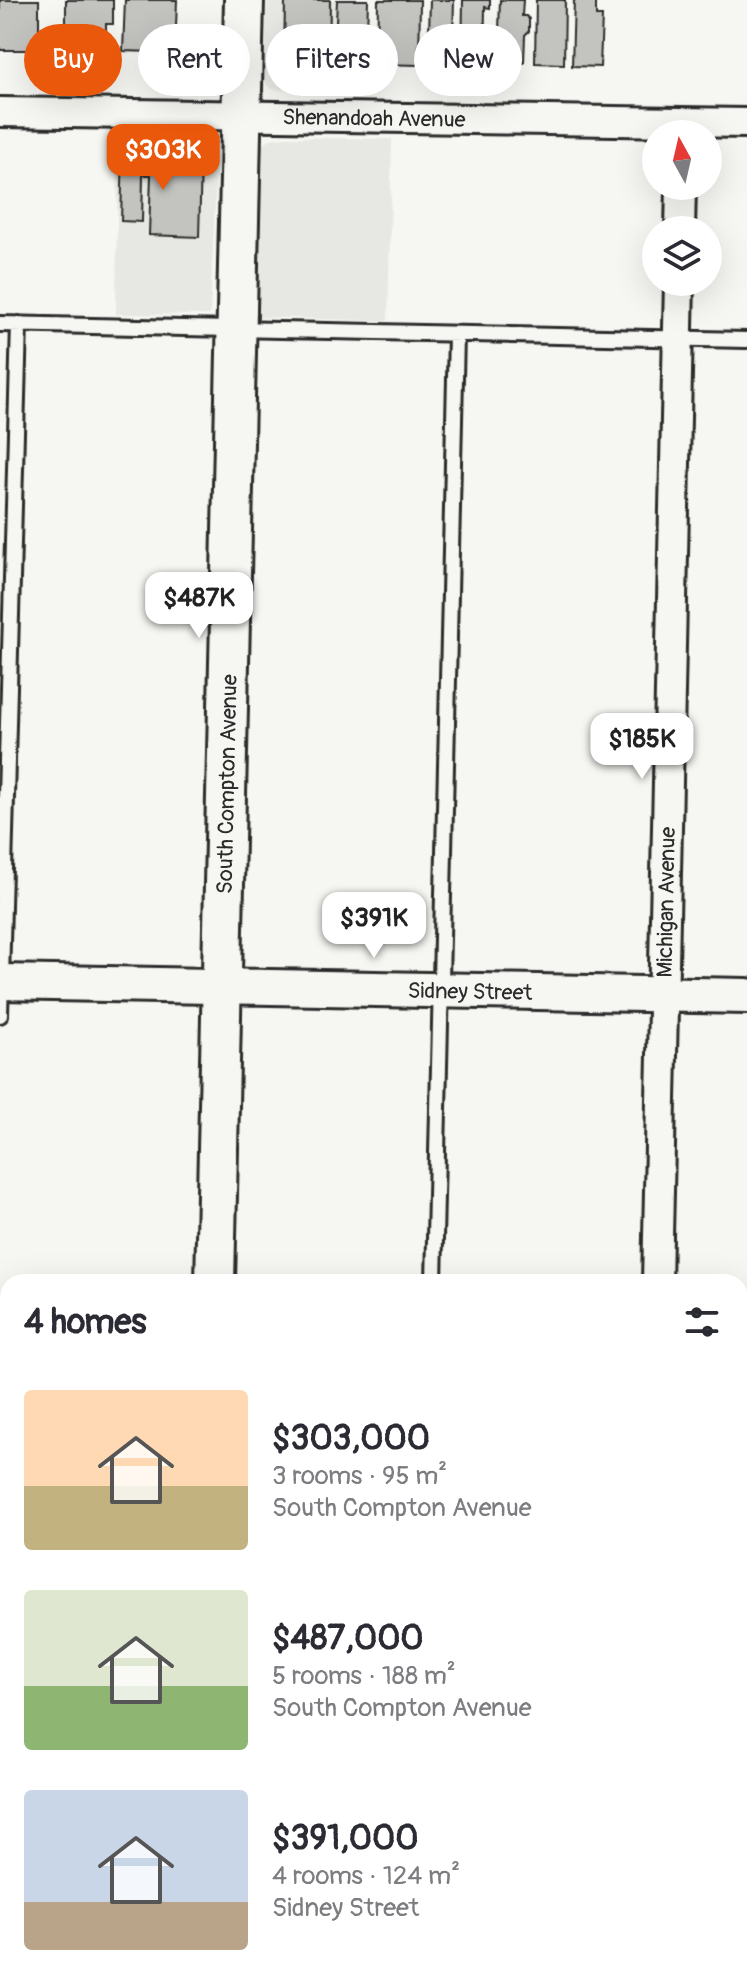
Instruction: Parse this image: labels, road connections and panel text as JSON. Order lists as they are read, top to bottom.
{
  "streets": {
    "main road": ["South Compton Avenue"],
    "street": ["Shenandoah Avenue", "Michigan Avenue", "Sidney Street"]
  },
  "crossings": [
    ["Shenandoah Avenue", "South Compton Avenue"],
    ["South Compton Avenue", "Sidney Street"],
    ["Michigan Avenue", "Sidney Street"]
  ],
  "north": "top",
  "page": {
    "chip": [
      "Buy",
      "Rent",
      "Filters",
      "New"
    ],
    "price": [
      "$303K",
      "$487K",
      "$185K",
      "$391K"
    ],
    "heading": "4 homes",
    "list": [
      {
        "name": "$303,000",
        "note": "3 rooms · 95 m² · South Compton Avenue"
      },
      {
        "name": "$487,000",
        "note": "5 rooms · 188 m² · South Compton Avenue"
      },
      {
        "name": "$391,000",
        "note": "4 rooms · 124 m² · Sidney Street"
      }
    ]
  }
}
